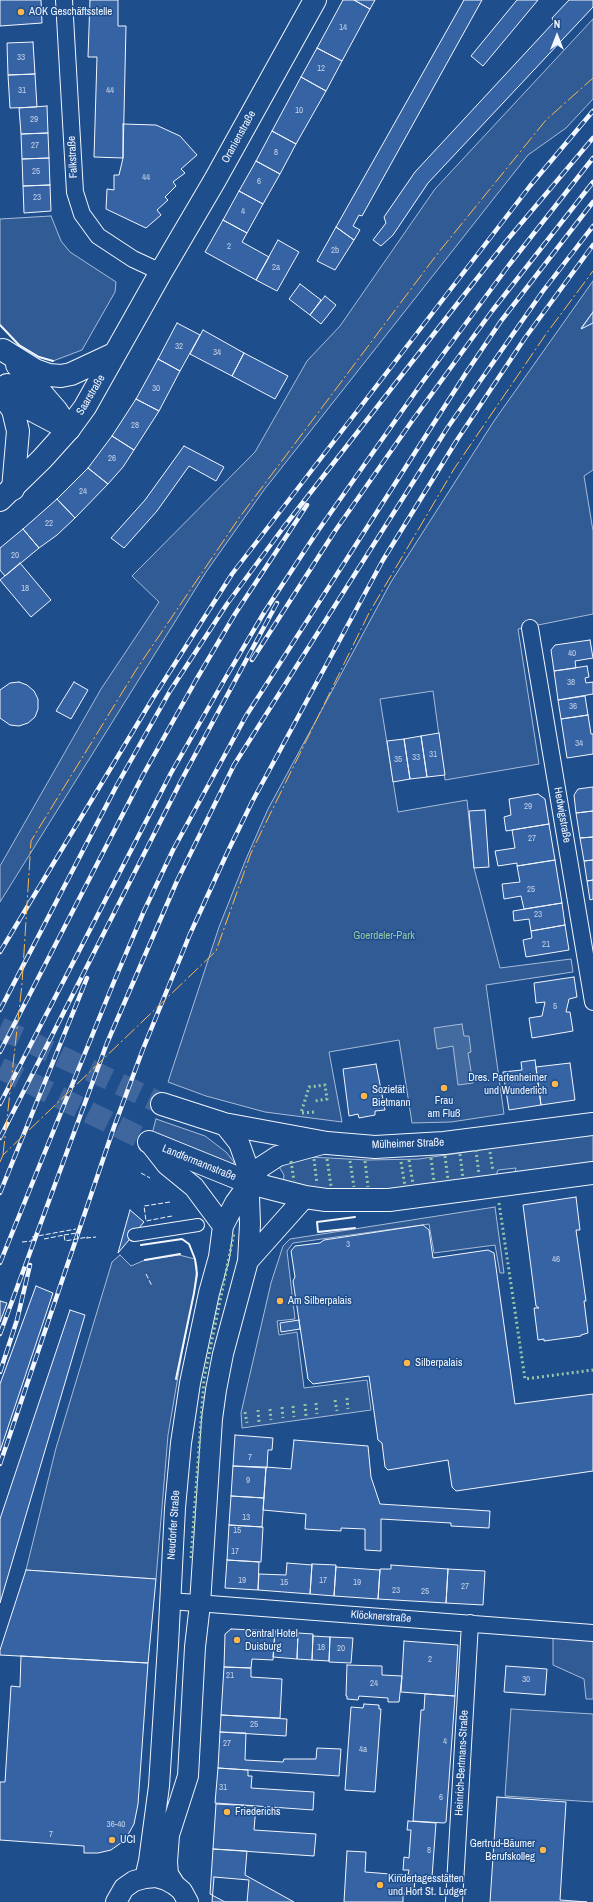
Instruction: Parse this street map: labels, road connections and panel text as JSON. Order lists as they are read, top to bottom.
{
  "streets": {
    "main road": [
      "Oranienstraße",
      "Saarstraße",
      "Mülheimer Straße",
      "Landfermannstraße"
    ],
    "street": [
      "Falkstraße",
      "Hedwigstraße",
      "Neudorfer Straße",
      "Klöcknerstraße",
      "Heinrich-Bertmans-Straße"
    ]
  },
  "crossings": [
    ["Oranienstraße", "Falkstraße"],
    ["Oranienstraße", "Saarstraße"],
    ["Falkstraße", "Saarstraße"],
    ["Mülheimer Straße", "Landfermannstraße"],
    ["Mülheimer Straße", "Neudorfer Straße"],
    ["Landfermannstraße", "Neudorfer Straße"],
    ["Neudorfer Straße", "Klöcknerstraße"],
    ["Klöcknerstraße", "Heinrich-Bertmans-Straße"]
  ],
  "parks": ["Goerdeler-Park"],
  "places": [
    "AOK Geschäftsstelle",
    "Dres. Partenheimer und Wunderlich",
    "Frau am Fluß",
    "Sozietät Bietmann",
    "Am Silberpalais",
    "Silberpalais",
    "Central Hotel Duisburg",
    "Friederichs",
    "UCI",
    "Gertrud-Bäumer Berufskolleg",
    "Kindertagesstätten und Hort St. Ludger"
  ],
  "house_numbers": [
    "14",
    "33",
    "12",
    "31",
    "44",
    "10",
    "29",
    "27",
    "8",
    "25",
    "44",
    "6",
    "23",
    "4",
    "2",
    "2b",
    "2a",
    "32",
    "34",
    "30",
    "28",
    "26",
    "24",
    "22",
    "20",
    "18",
    "40",
    "38",
    "36",
    "34",
    "31",
    "33",
    "35",
    "29",
    "27",
    "25",
    "23",
    "21",
    "5",
    "3",
    "46",
    "7",
    "9",
    "13",
    "15",
    "17",
    "19",
    "17",
    "15",
    "19",
    "27",
    "23",
    "25",
    "18",
    "20",
    "2",
    "21",
    "30",
    "24",
    "25",
    "4",
    "27",
    "4a",
    "31",
    "6",
    "36-40",
    "7",
    "8"
  ],
  "north": "top"
}
